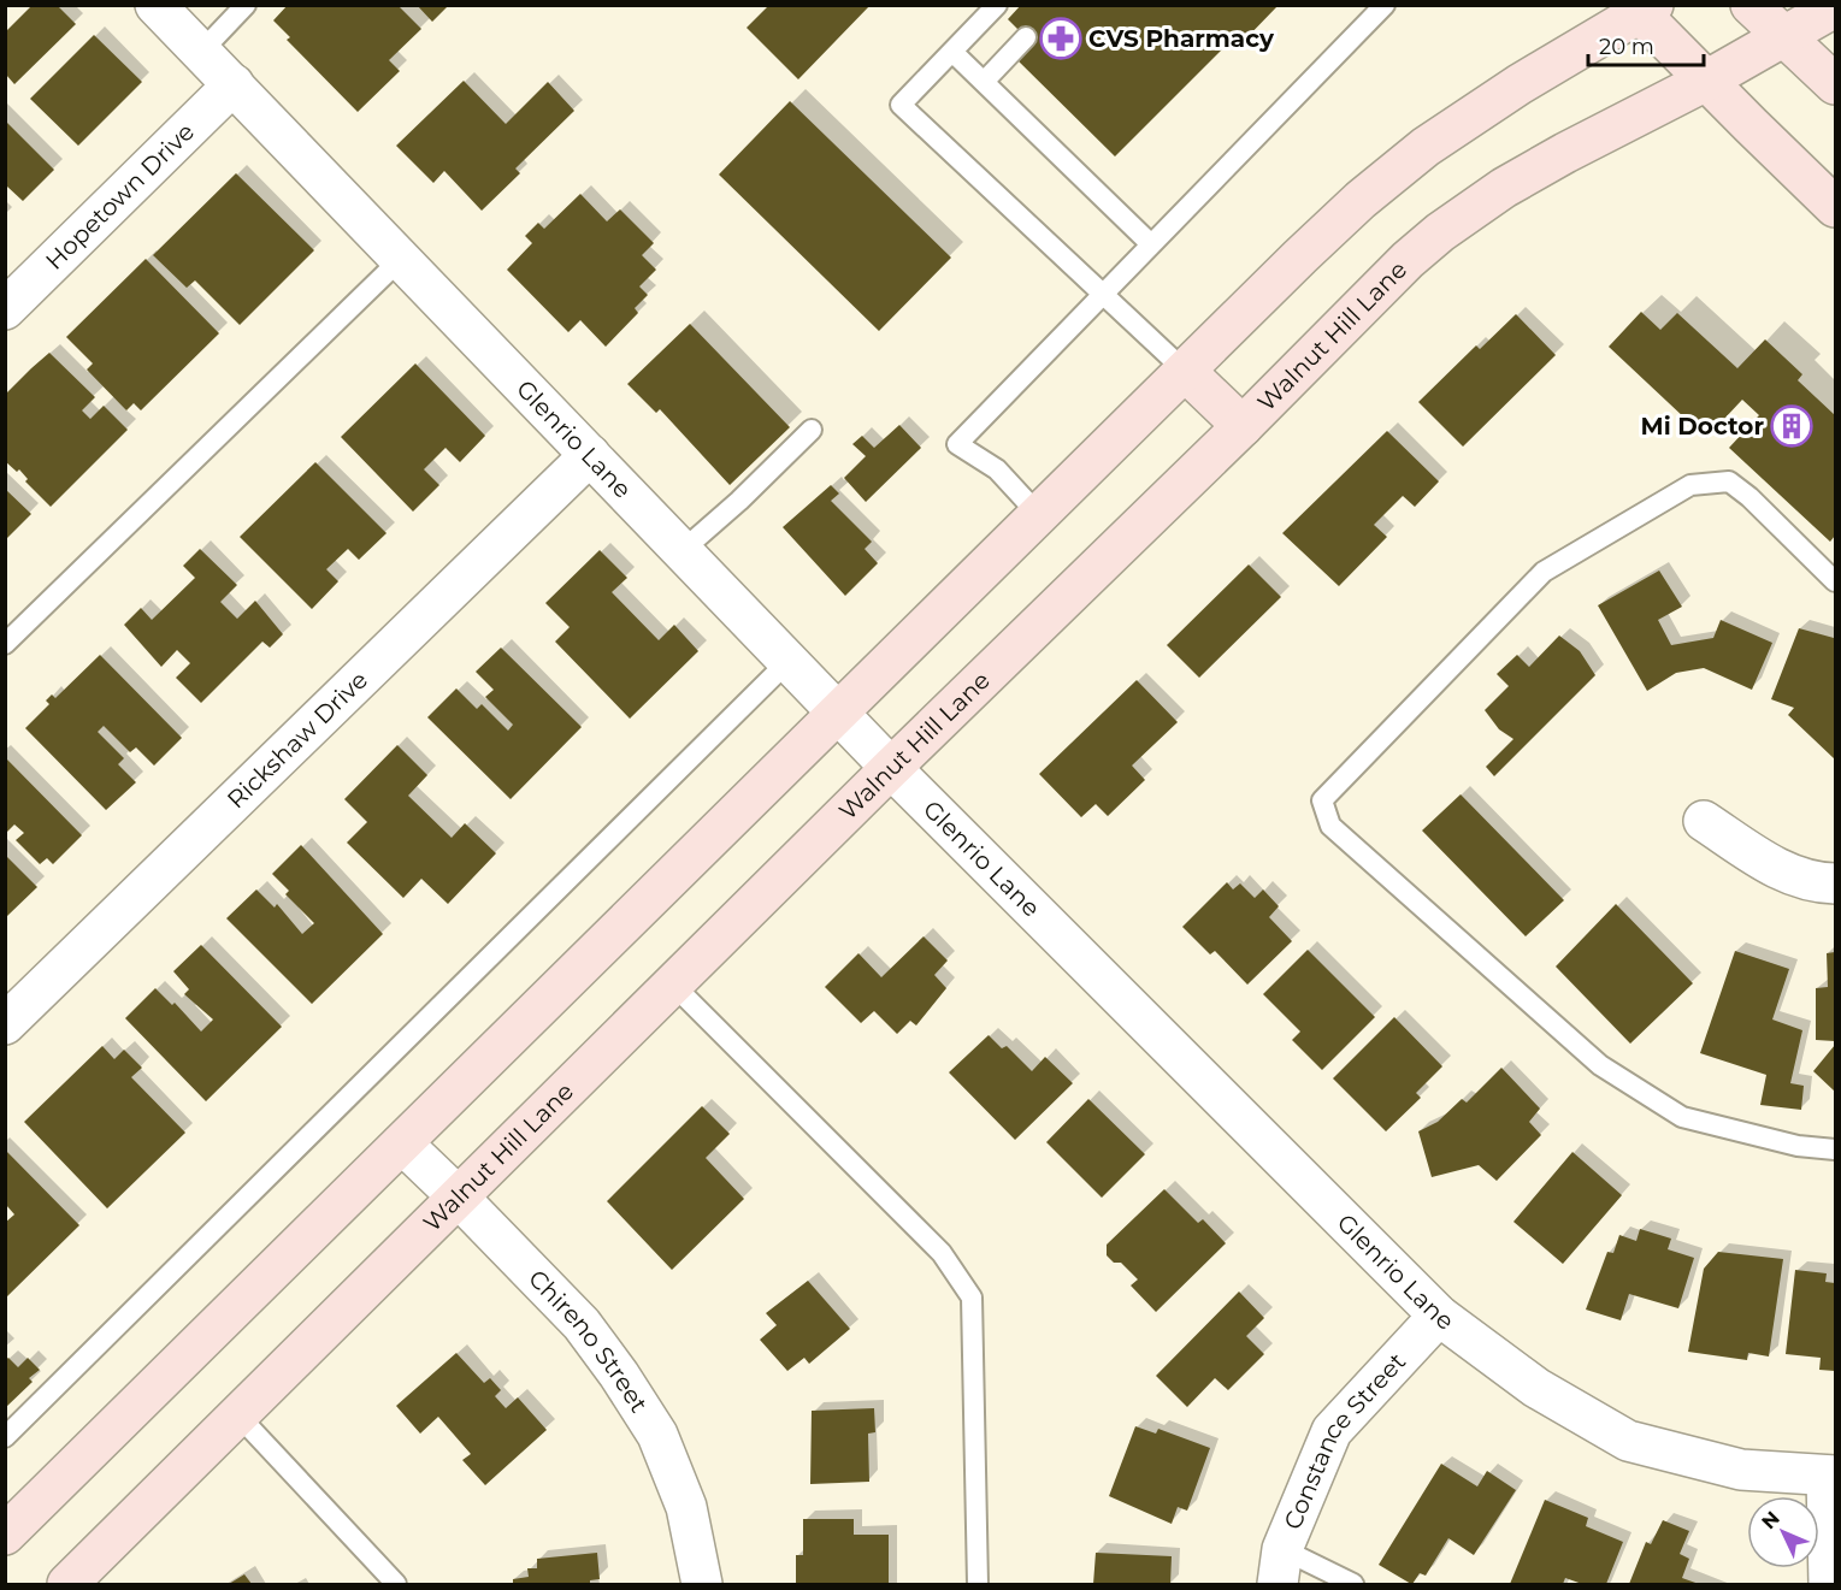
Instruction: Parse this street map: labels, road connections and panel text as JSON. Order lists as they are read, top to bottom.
{
  "streets": {
    "main road": ["Walnut Hill Lane"],
    "street": [
      "Hopetown Drive",
      "Glenrio Lane",
      "Rickshaw Drive",
      "Chireno Street",
      "Constance Street"
    ]
  },
  "crossings": [
    ["Hopetown Drive", "Glenrio Lane"],
    ["Walnut Hill Lane", "Glenrio Lane"],
    ["Walnut Hill Lane", "Chireno Street"],
    ["Glenrio Lane", "Rickshaw Drive"],
    ["Glenrio Lane", "Constance Street"]
  ],
  "places": {
    "pharmacy": ["CVS Pharmacy"],
    "building": ["Mi Doctor"]
  },
  "scale_bar": "20 m",
  "north": "top left"
}
